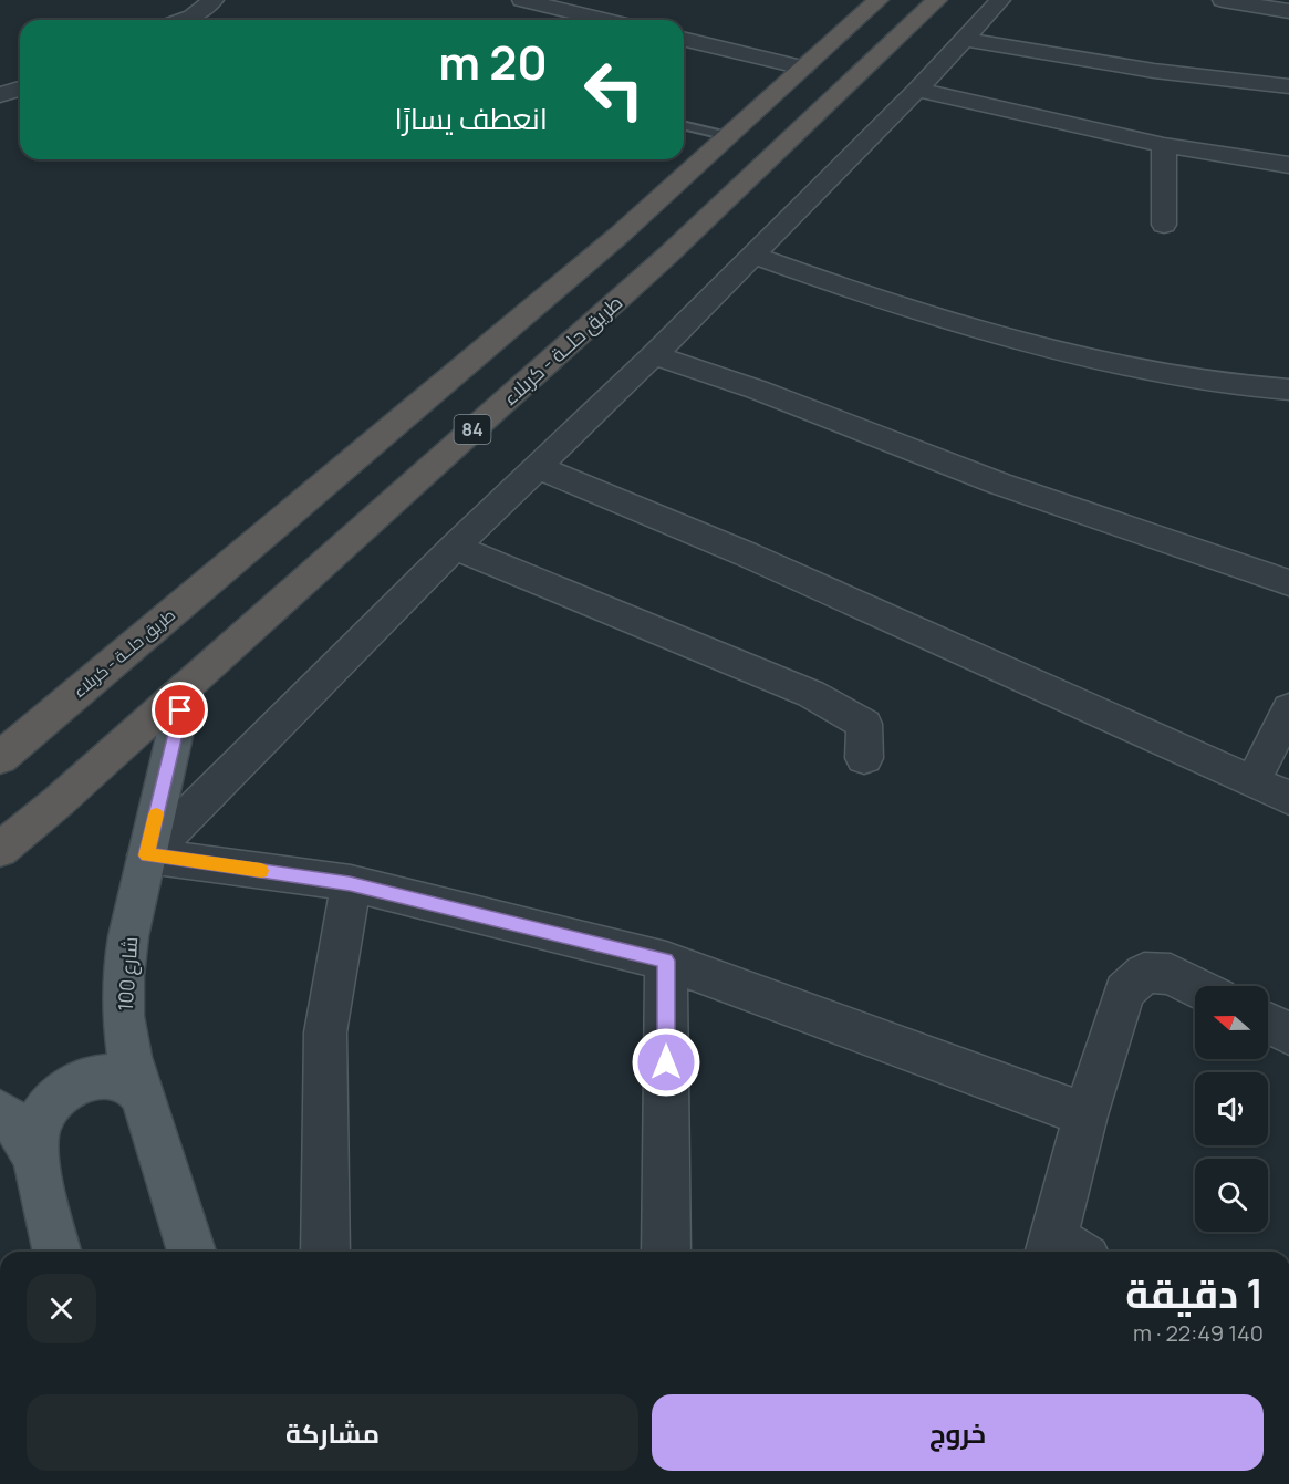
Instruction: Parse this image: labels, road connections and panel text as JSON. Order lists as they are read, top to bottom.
{
  "streets": {
    "highway": ["طريق حلــة - كربلاء", "84"],
    "main road": ["شارع 100"]
  },
  "crossings": [
    ["طريق حلــة - كربلاء", "شارع 100"]
  ],
  "north": "left",
  "page": {
    "turn": ["20 m", "انعطف يسارًا"],
    "heading": ["1 دقيقة", "140 m · 22:49"],
    "buttons": ["خروج", "مشاركة"]
  }
}
